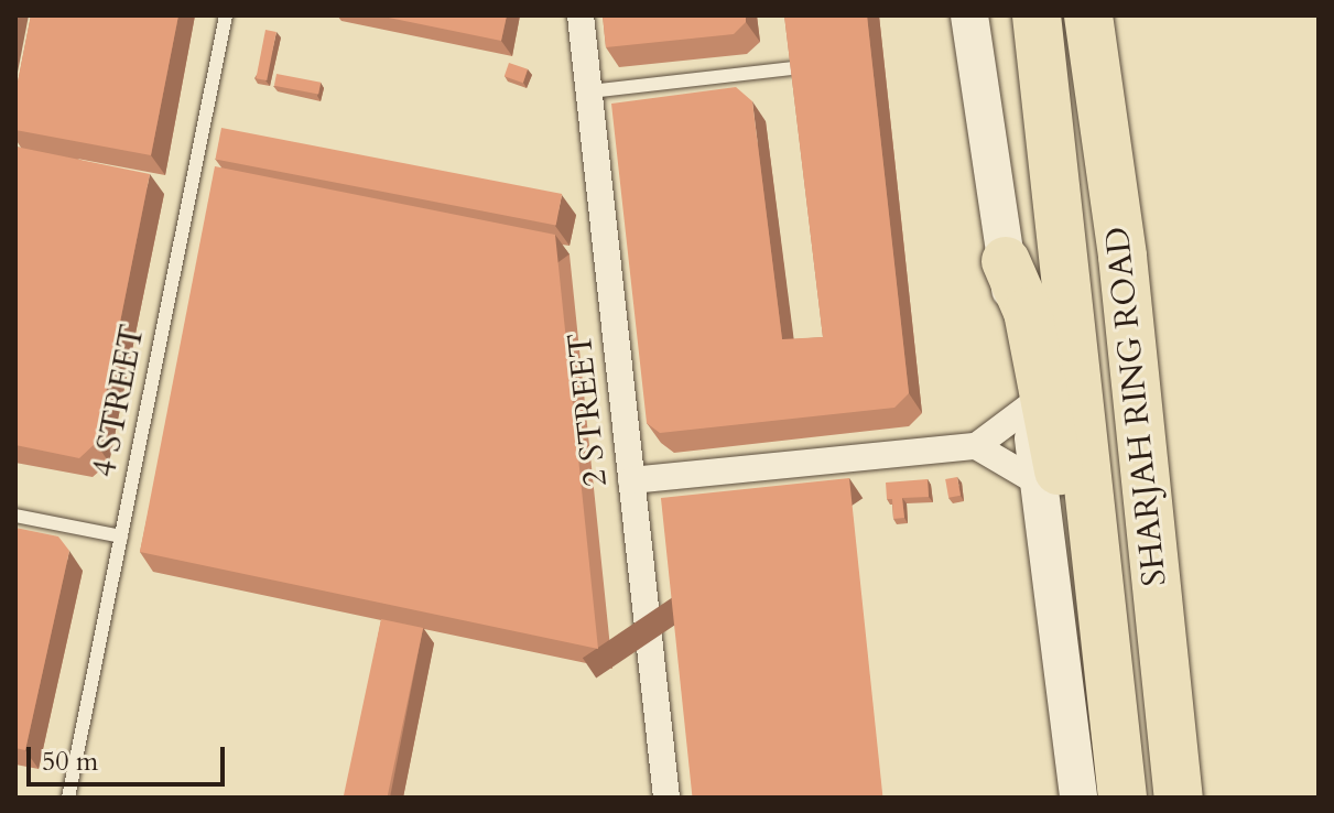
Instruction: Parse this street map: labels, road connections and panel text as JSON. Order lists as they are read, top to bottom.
{
  "streets": {
    "highway": ["SHARJAH RING ROAD"],
    "street": ["2 STREET"],
    "lane": ["4 STREET"]
  },
  "scale_bar": "50 m"
}
